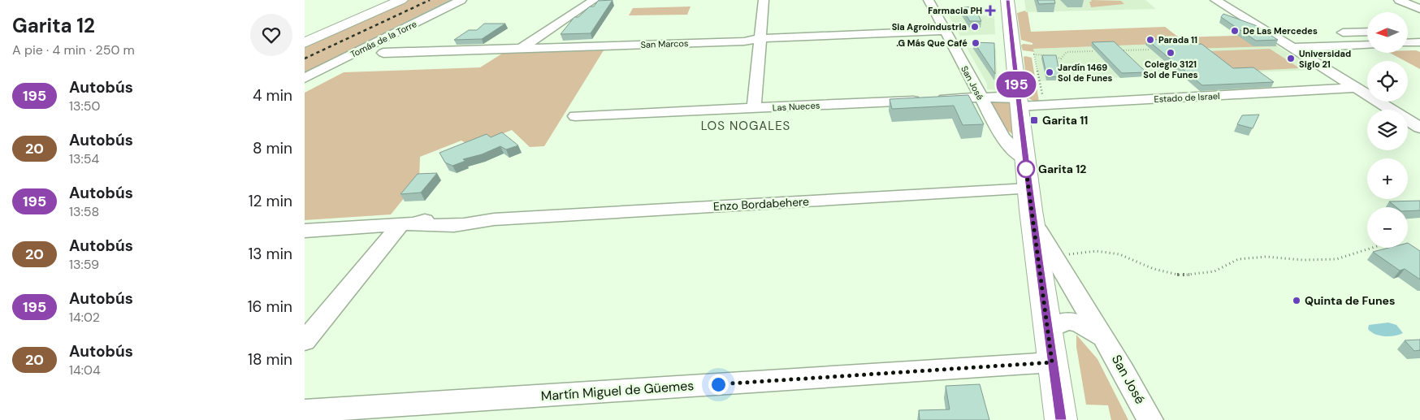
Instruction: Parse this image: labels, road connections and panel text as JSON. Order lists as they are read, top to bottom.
{
  "streets": {
    "street": [
      "Tomás de la Torre",
      "San Marcos",
      "San José",
      "Estado de Israel",
      "Las Nueces",
      "Enzo Bordabehere",
      "Martín Miguel de Güemes"
    ]
  },
  "crossings": [
    ["San Marcos", "San José"],
    ["San José", "Las Nueces"],
    ["Estado de Israel", "Las Nueces"]
  ],
  "districts": ["LOS NOGALES"],
  "places": {
    "health": ["Farmacia PH"],
    "other": [
      "Sia Agroindustria",
      "De Las Mercedes",
      "Parada 11",
      ".G Más Que Café",
      "Colegio 3121 Sol de Funes",
      "Universidad Siglo 21",
      "Jardín 1469 Sol de Funes",
      "Garita 12",
      "Quinta de Funes"
    ],
    "transit": ["Garita 11"]
  },
  "lines": ["bus line 195"],
  "north": "left",
  "page": {
    "heading": ["Garita 12", "A pie · 4 min · 250 m"],
    "on_map": "195",
    "map_buttons": ["+", "−"],
    "list": [
      {
        "mark": "195",
        "name": "Autobús",
        "note": "13:50",
        "value": "4 min"
      },
      {
        "mark": "20",
        "name": "Autobús",
        "note": "13:54",
        "value": "8 min"
      },
      {
        "mark": "195",
        "name": "Autobús",
        "note": "13:58",
        "value": "12 min"
      },
      {
        "mark": "20",
        "name": "Autobús",
        "note": "13:59",
        "value": "13 min"
      },
      {
        "mark": "195",
        "name": "Autobús",
        "note": "14:02",
        "value": "16 min"
      },
      {
        "mark": "20",
        "name": "Autobús",
        "note": "14:04",
        "value": "18 min"
      }
    ]
  }
}
